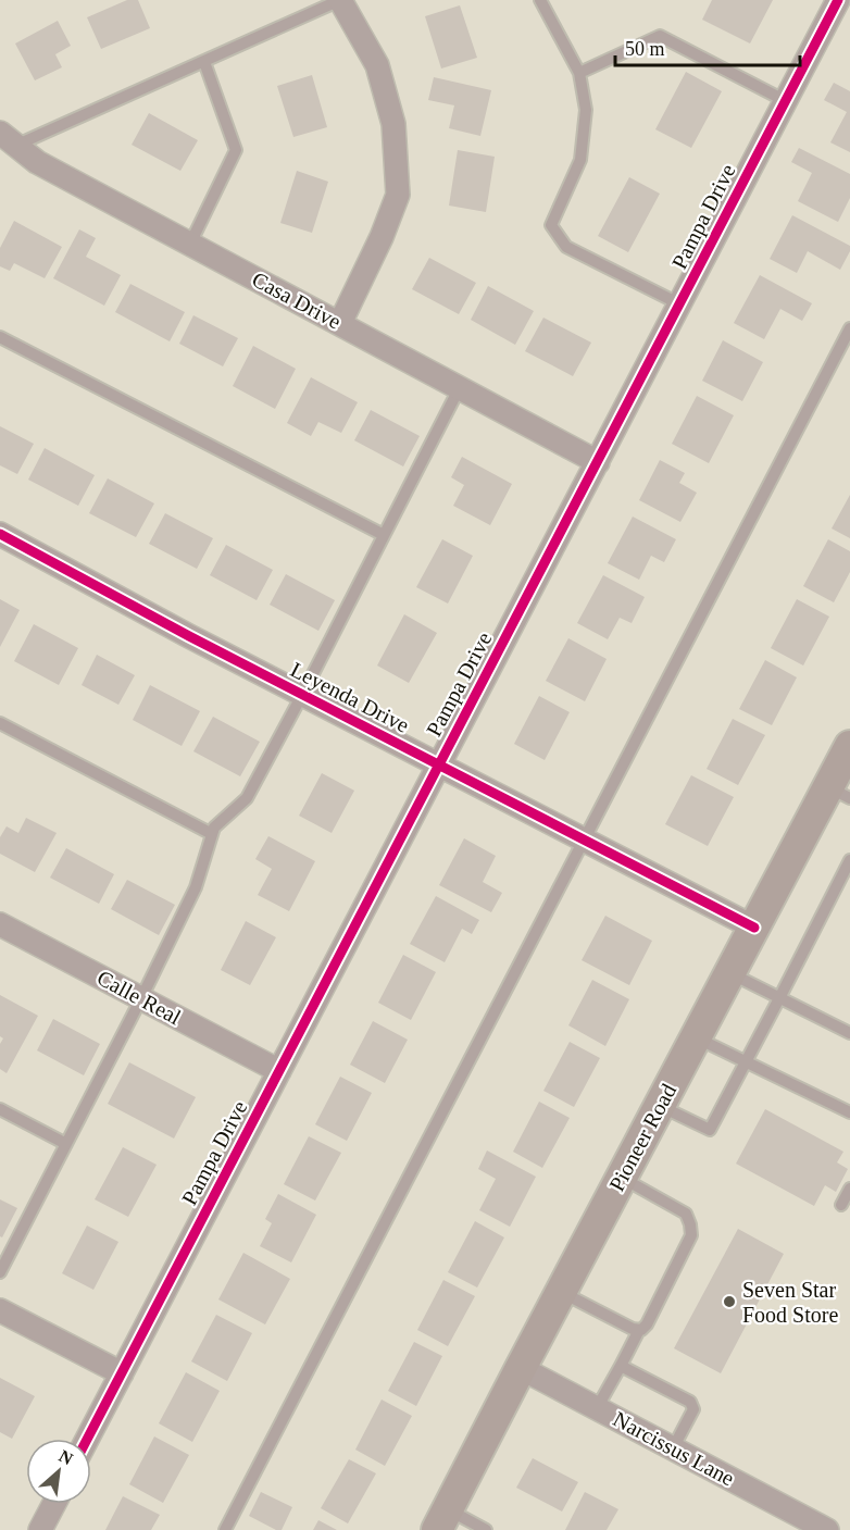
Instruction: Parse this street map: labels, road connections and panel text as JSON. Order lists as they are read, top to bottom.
{
  "streets": {
    "main road": ["Pioneer Road"],
    "street": [
      "Pampa Drive",
      "Casa Drive",
      "Leyenda Drive",
      "Calle Real",
      "Narcissus Lane"
    ]
  },
  "crossings": [
    ["Pampa Drive", "Casa Drive"],
    ["Pampa Drive", "Leyenda Drive"],
    ["Pampa Drive", "Calle Real"],
    ["Leyenda Drive", "Pioneer Road"],
    ["Pioneer Road", "Narcissus Lane"]
  ],
  "places": ["Seven Star Food Store"],
  "scale_bar": "50 m",
  "north": "top right"
}
